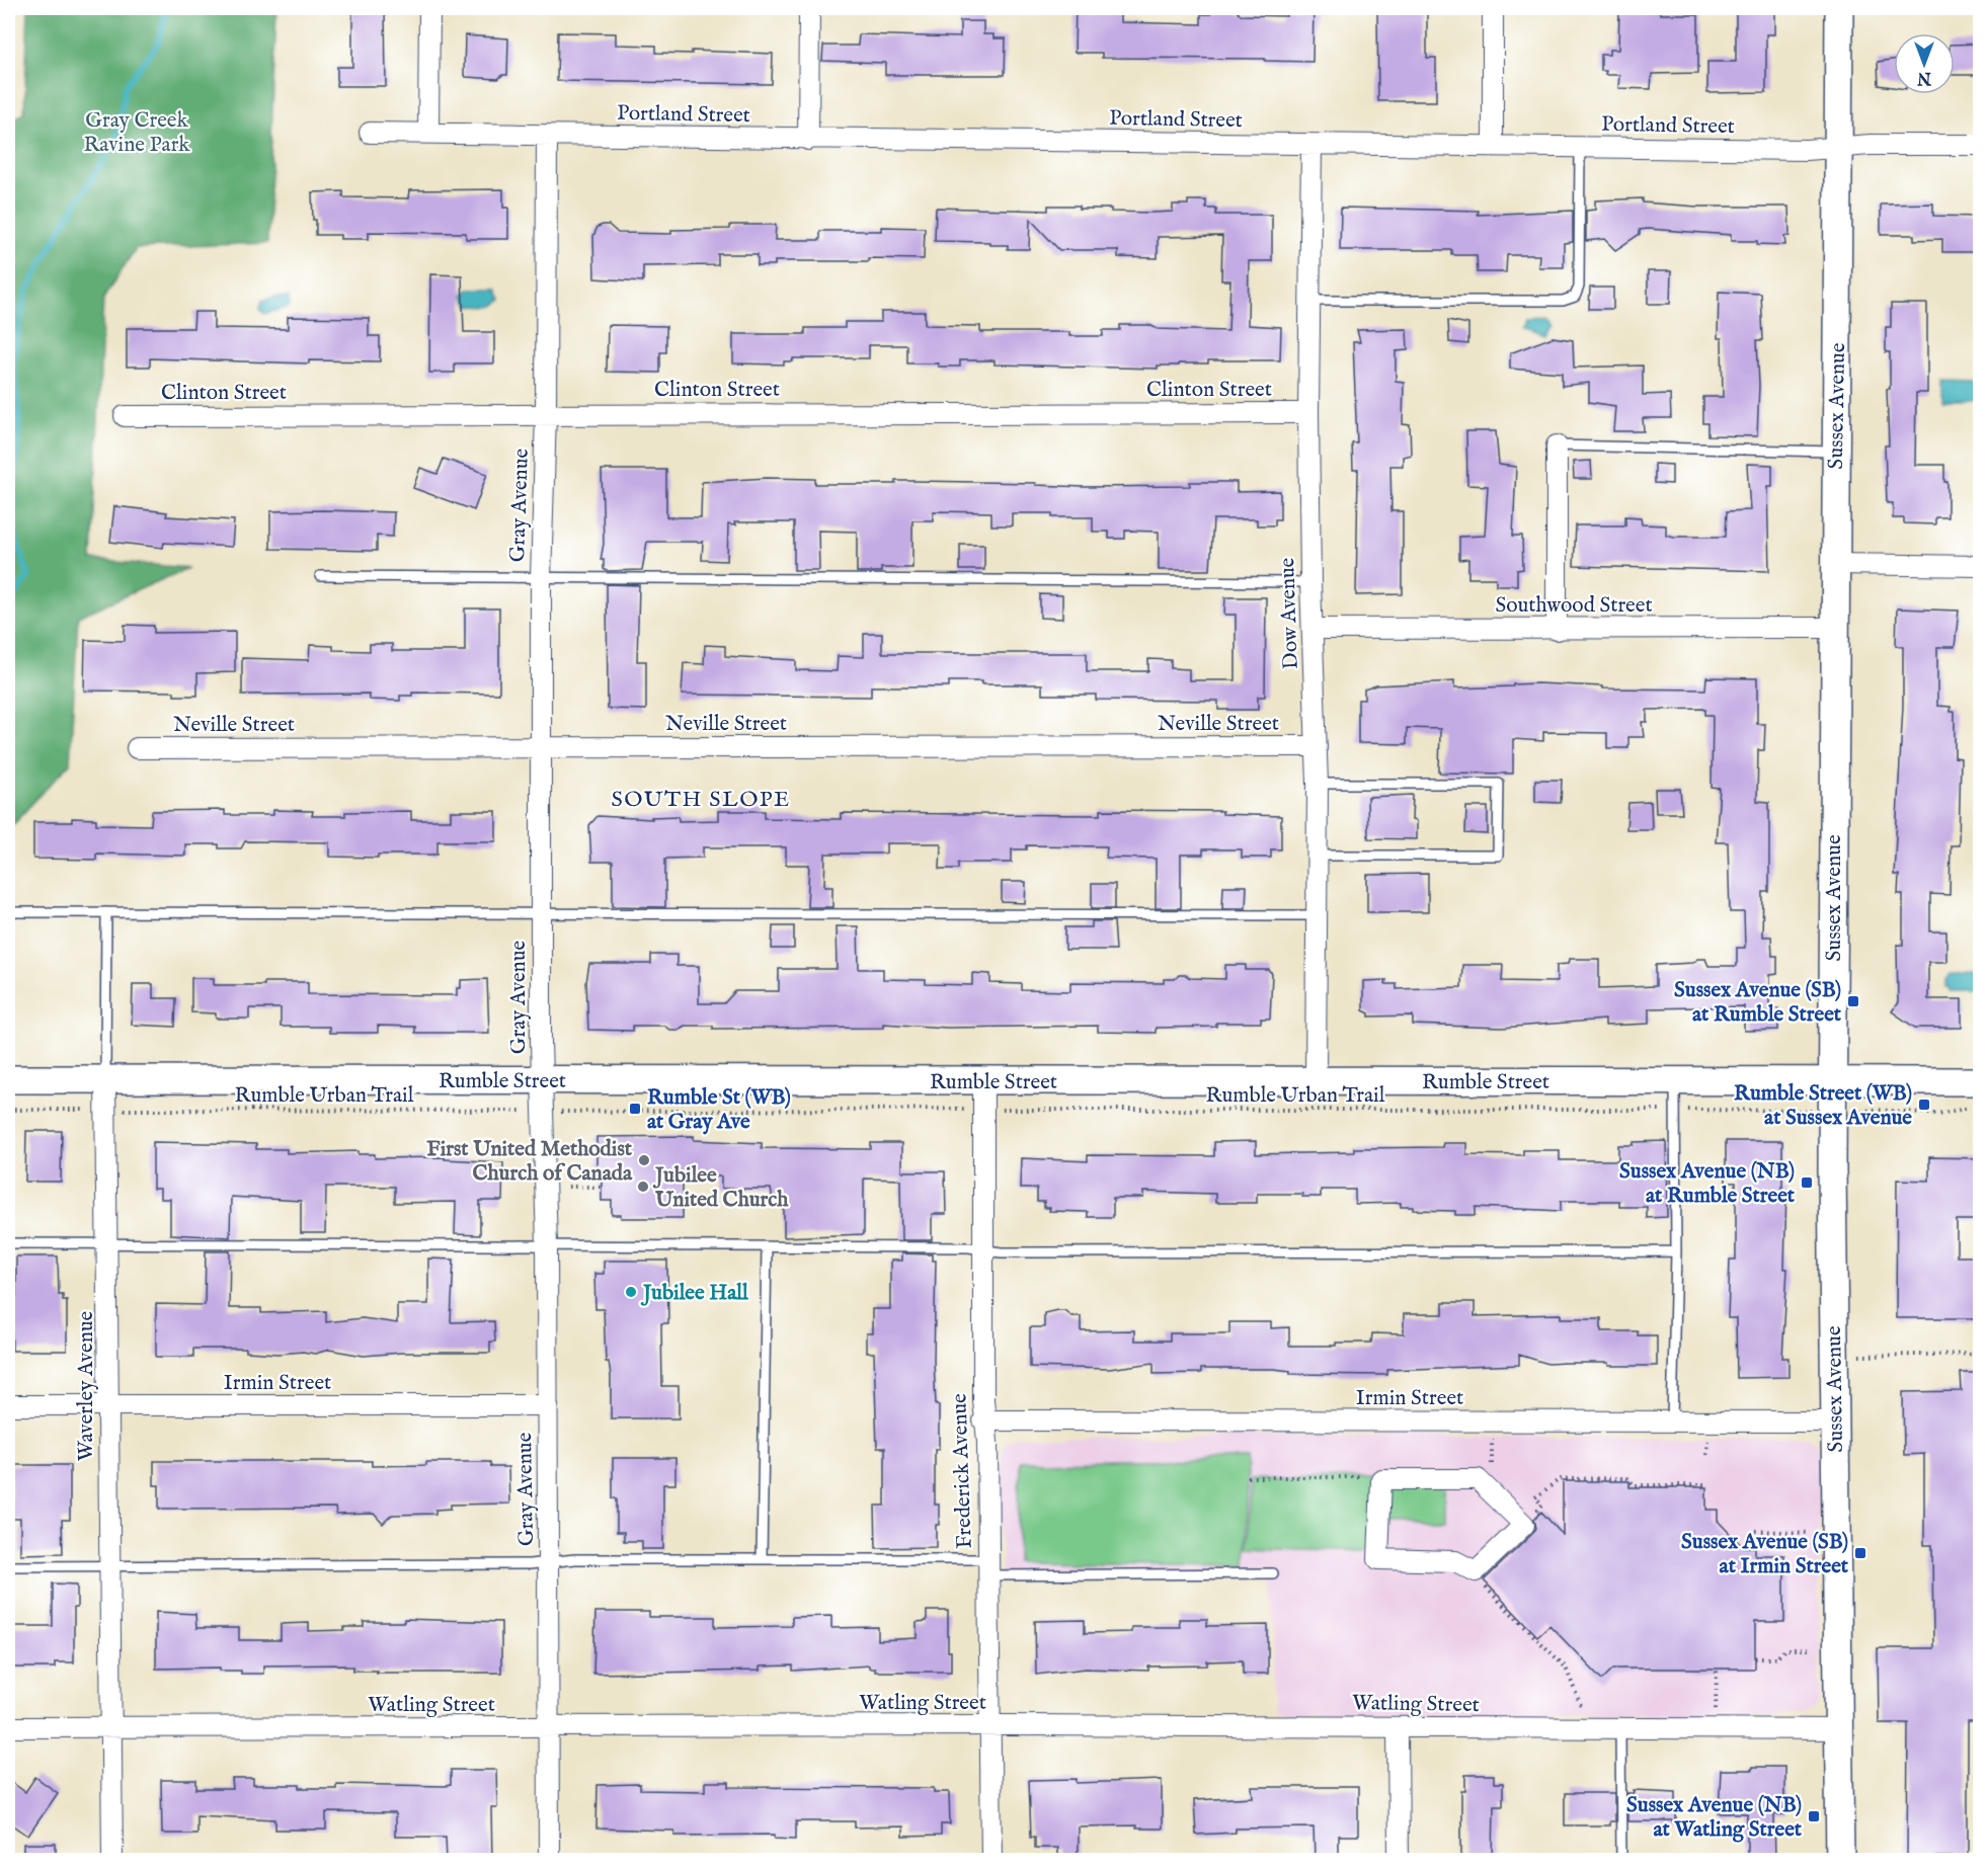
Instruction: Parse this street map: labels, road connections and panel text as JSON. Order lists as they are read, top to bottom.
{
  "streets": {
    "street": [
      "Portland Street",
      "Clinton Street",
      "Sussex Avenue",
      "Gray Avenue",
      "Southwood Street",
      "Dow Avenue",
      "Neville Street",
      "Rumble Street",
      "Irmin Street",
      "Waverley Avenue",
      "Frederick Avenue",
      "Watling Street"
    ],
    "path": ["Rumble Urban Trail"]
  },
  "crossings": [
    ["Portland Street", "Sussex Avenue"],
    ["Portland Street", "Gray Avenue"],
    ["Portland Street", "Dow Avenue"],
    ["Clinton Street", "Gray Avenue"],
    ["Clinton Street", "Dow Avenue"],
    ["Sussex Avenue", "Southwood Street"],
    ["Sussex Avenue", "Rumble Street"],
    ["Sussex Avenue", "Irmin Street"],
    ["Sussex Avenue", "Watling Street"],
    ["Gray Avenue", "Neville Street"],
    ["Gray Avenue", "Rumble Street"],
    ["Gray Avenue", "Irmin Street"],
    ["Gray Avenue", "Watling Street"],
    ["Southwood Street", "Dow Avenue"],
    ["Dow Avenue", "Neville Street"],
    ["Dow Avenue", "Rumble Street"],
    ["Rumble Street", "Waverley Avenue"],
    ["Rumble Street", "Frederick Avenue"],
    ["Irmin Street", "Waverley Avenue"],
    ["Irmin Street", "Frederick Avenue"],
    ["Waverley Avenue", "Watling Street"],
    ["Frederick Avenue", "Watling Street"]
  ],
  "districts": ["SOUTH SLOPE"],
  "parks": ["Gray Creek Ravine Park"],
  "places": {
    "transit": [
      "Sussex Avenue (SB) at Rumble Street",
      "Rumble Street (WB) at Sussex Avenue",
      "Rumble St (WB) at Gray Ave",
      "Sussex Avenue (NB) at Rumble Street",
      "Sussex Avenue (SB) at Irmin Street",
      "Sussex Avenue (NB) at Watling Street"
    ],
    "other": ["First United Methodist Church of Canada", "Jubilee United Church", "Jubilee Hall"]
  },
  "north": "bottom"
}
